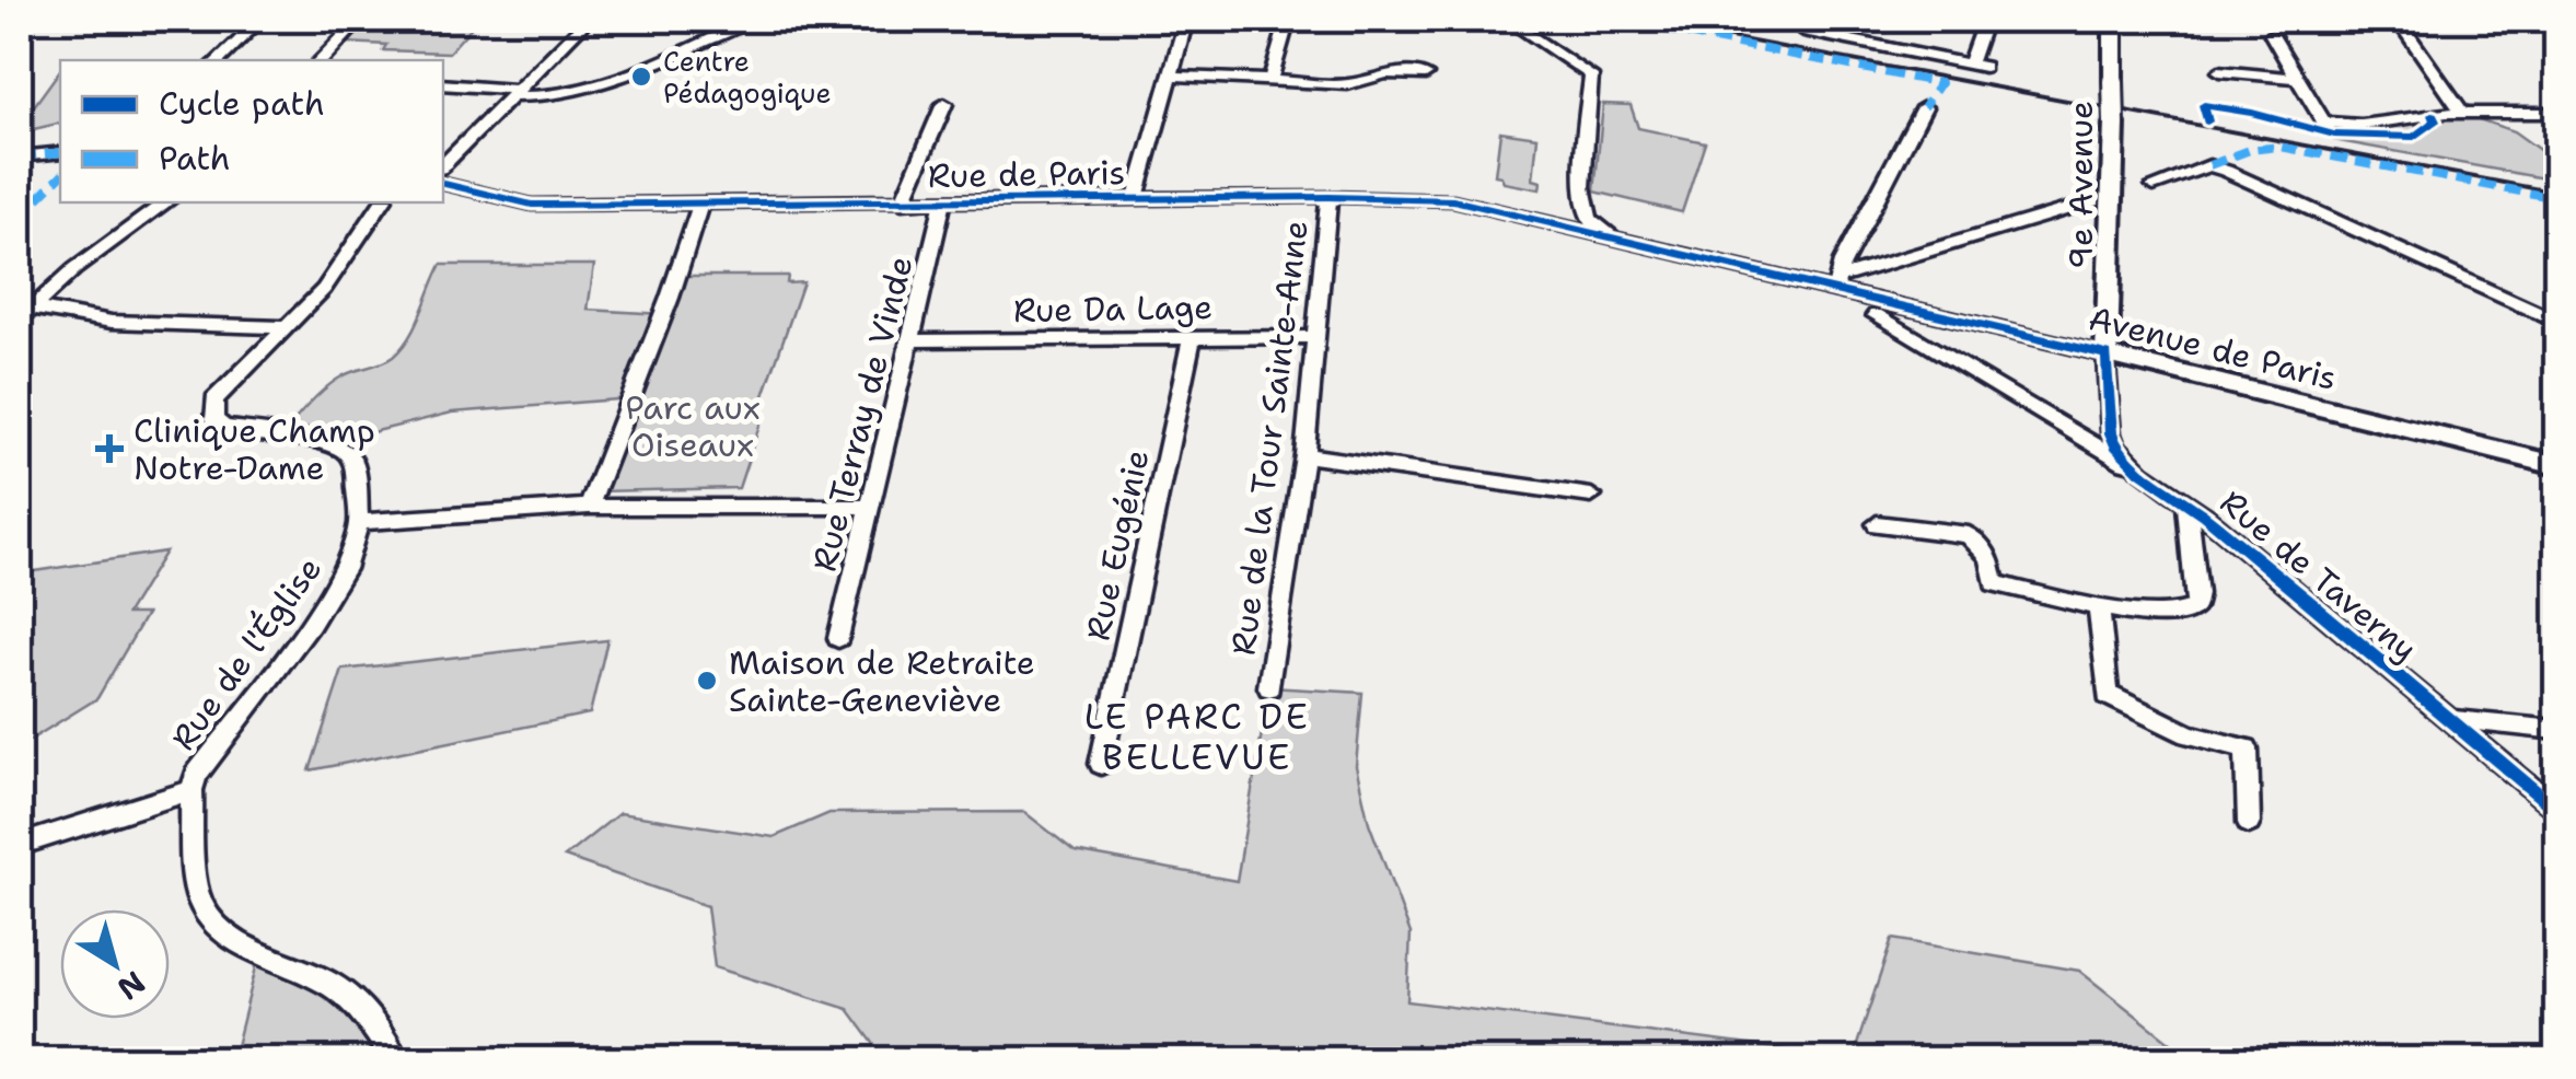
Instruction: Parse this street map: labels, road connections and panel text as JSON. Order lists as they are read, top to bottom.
{
  "streets": {
    "main road": ["9e Avenue", "Avenue de Paris"],
    "street": [
      "Rue de Paris",
      "Rue Da Lage",
      "Rue Terray de Vinde",
      "Rue de la Tour Sainte-Anne",
      "Rue Eugénie",
      "Rue de Taverny",
      "Rue de l'Église"
    ]
  },
  "crossings": [
    ["Rue de Paris", "Avenue de Paris"],
    ["Rue de Paris", "Rue Terray de Vinde"],
    ["Rue de Paris", "Rue de la Tour Sainte-Anne"],
    ["9e Avenue", "Avenue de Paris"],
    ["9e Avenue", "Rue de Taverny"],
    ["Rue Da Lage", "Rue Terray de Vinde"],
    ["Rue Da Lage", "Rue de la Tour Sainte-Anne"],
    ["Rue Da Lage", "Rue Eugénie"],
    ["Avenue de Paris", "Rue de Taverny"]
  ],
  "districts": ["LE PARC DE BELLEVUE"],
  "parks": ["Parc aux Oiseaux"],
  "places": {
    "other": ["Centre Pédagogique", "Maison de Retraite Sainte-Geneviève"],
    "health": ["Clinique Champ Notre-Dame"]
  },
  "legend": ["Cycle path", "Path"],
  "north": "bottom right"
}
